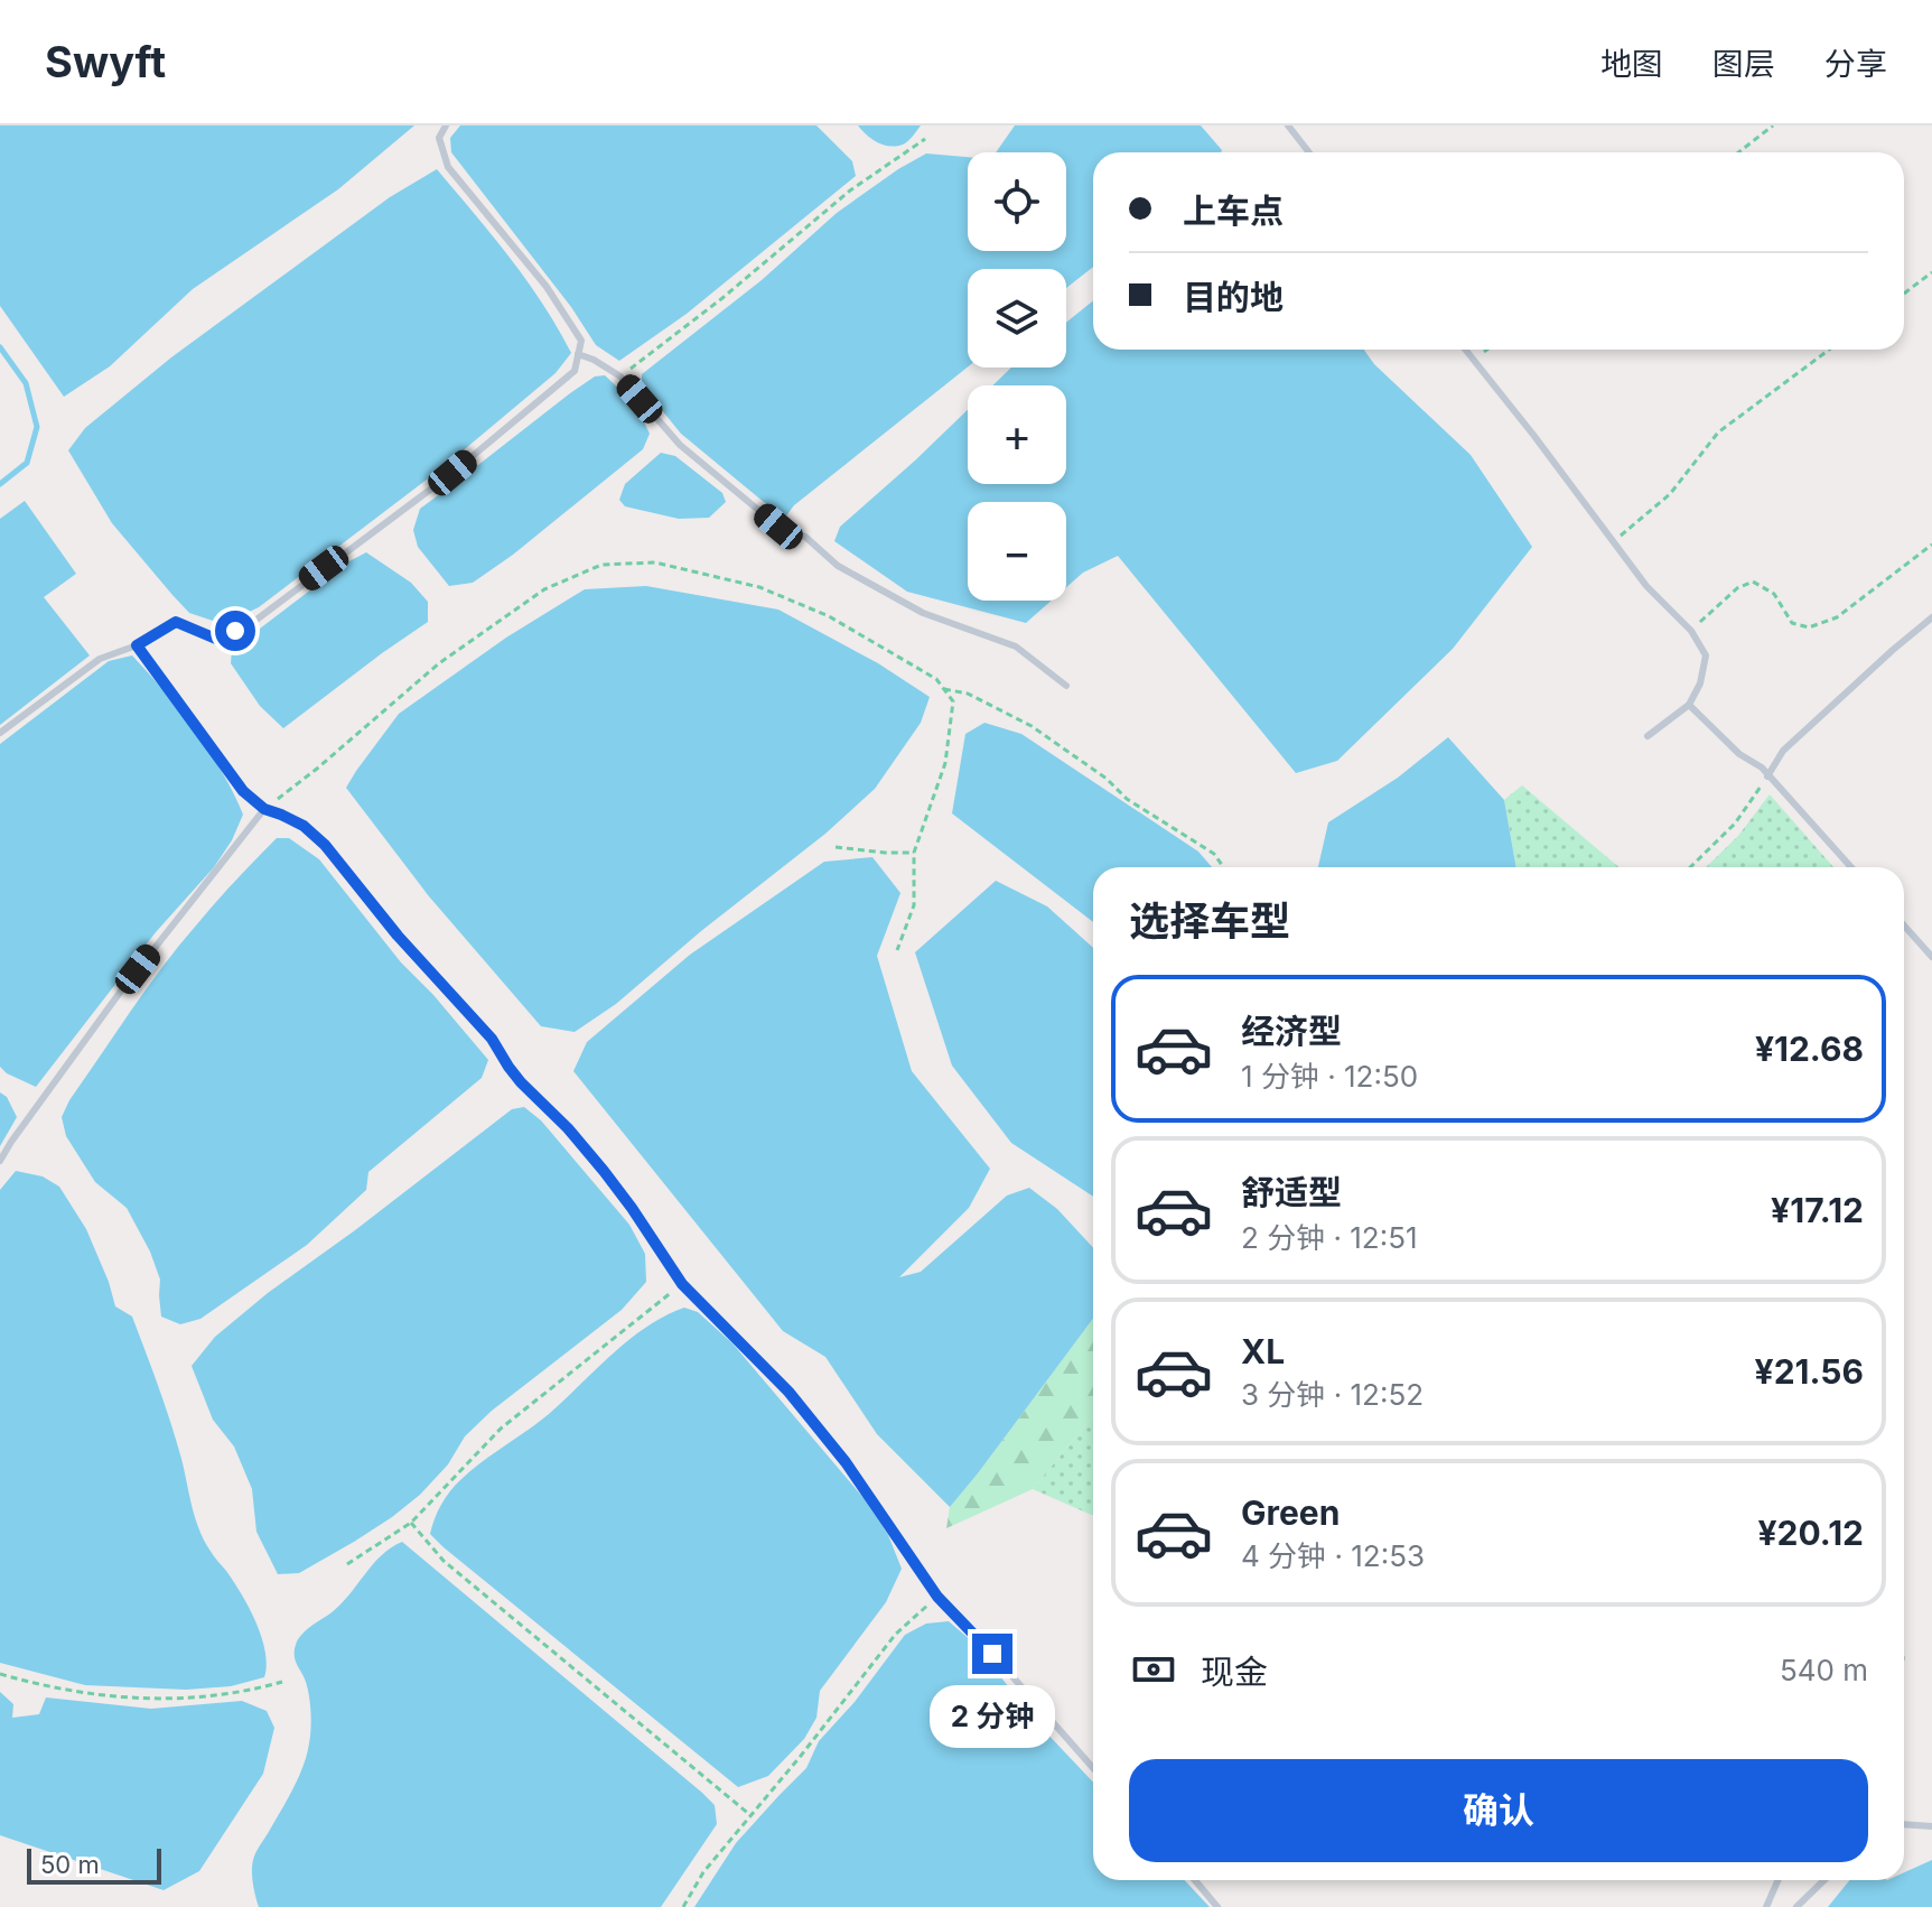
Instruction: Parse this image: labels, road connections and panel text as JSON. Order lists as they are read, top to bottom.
{
  "scale_bar": "50 m",
  "page": {
    "header": "Swyft",
    "nav": ["地图", "图层", "分享"],
    "map_buttons": ["+", "−"],
    "banner": ["上车点", "目的地"],
    "heading": "选择车型",
    "list": [
      {
        "name": "经济型",
        "note": "1 分钟 · 12:50",
        "value": "¥12.68"
      },
      {
        "name": "舒适型",
        "note": "2 分钟 · 12:51",
        "value": "¥17.12"
      },
      {
        "name": "XL",
        "note": "3 分钟 · 12:52",
        "value": "¥21.56"
      },
      {
        "name": "Green",
        "note": "4 分钟 · 12:53",
        "value": "¥20.12"
      }
    ],
    "pay": ["现金", "540 m"],
    "bubble": "2 分钟",
    "buttons": "确认",
    "scale": "50 m"
  }
}
